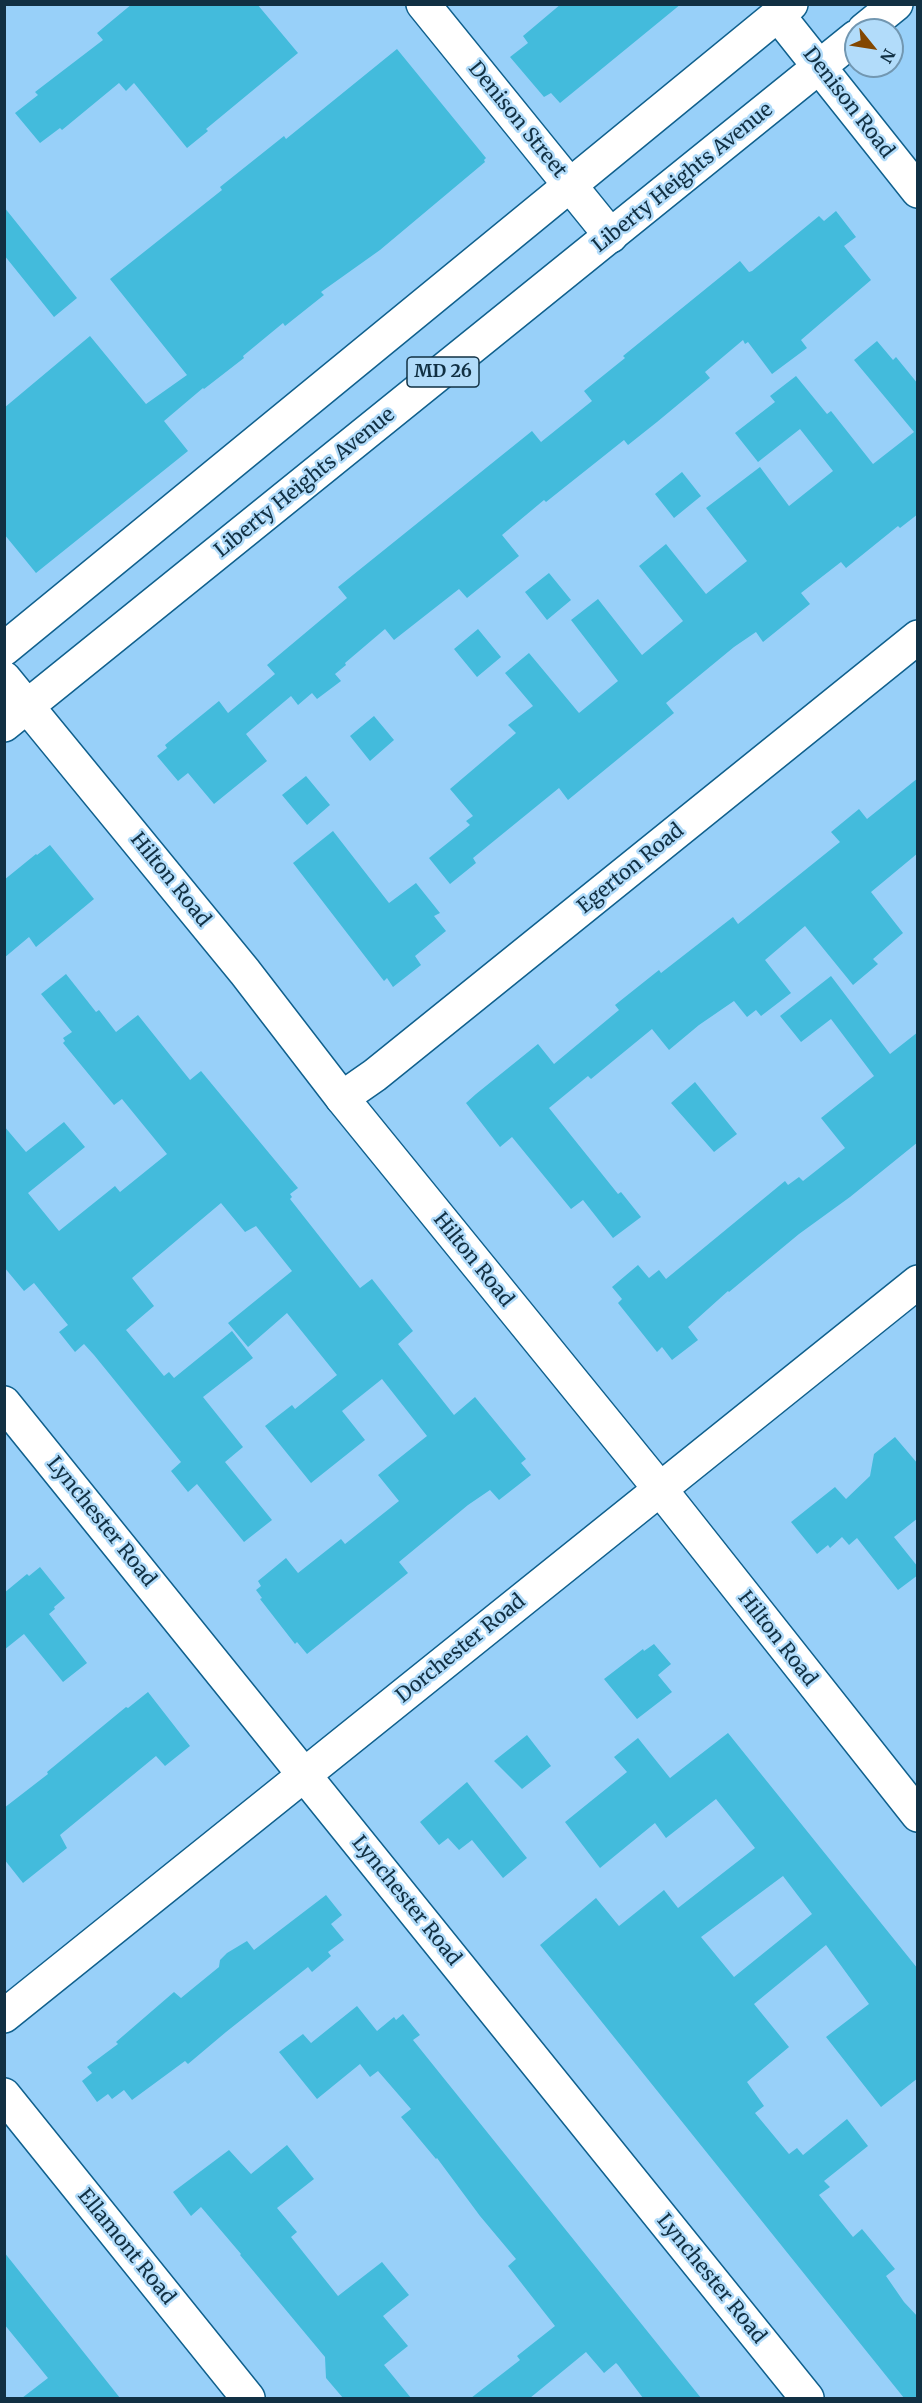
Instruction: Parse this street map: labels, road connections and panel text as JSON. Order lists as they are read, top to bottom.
{
  "streets": {
    "street": [
      "Denison Road",
      "Denison Street",
      "Liberty Heights Avenue",
      "MD 26",
      "Egerton Road",
      "Hilton Road",
      "Lynchester Road",
      "Dorchester Road",
      "Ellamont Road"
    ]
  },
  "crossings": [
    ["Denison Road", "Liberty Heights Avenue"],
    ["Denison Road", "MD 26"],
    ["Denison Street", "Liberty Heights Avenue"],
    ["Denison Street", "MD 26"],
    ["Liberty Heights Avenue", "Hilton Road"],
    ["Egerton Road", "Hilton Road"],
    ["Hilton Road", "Dorchester Road"],
    ["Lynchester Road", "Dorchester Road"]
  ],
  "north": "bottom right"
}
